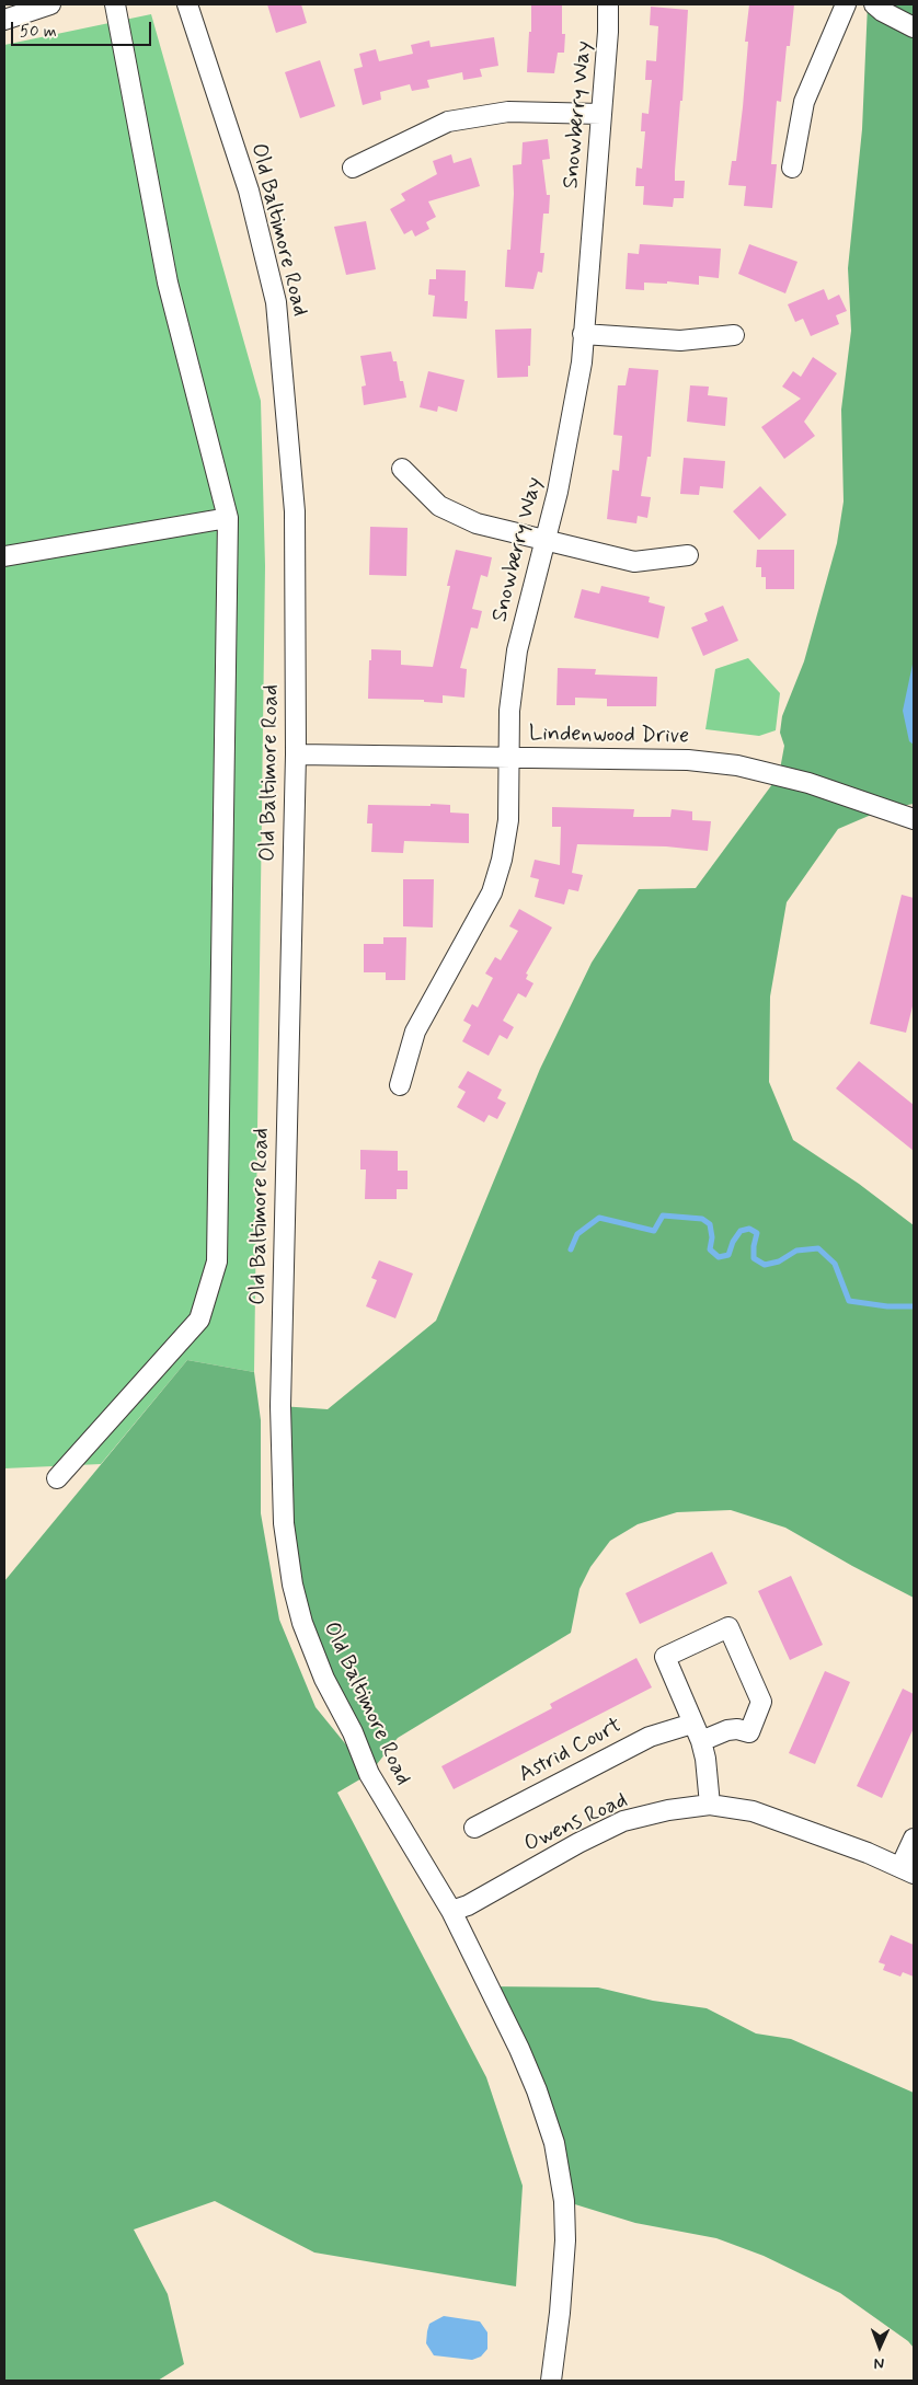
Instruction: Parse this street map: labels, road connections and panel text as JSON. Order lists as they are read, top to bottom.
{
  "streets": {
    "street": [
      "Snowberry Way",
      "Old Baltimore Road",
      "Lindenwood Drive",
      "Astrid Court",
      "Owens Road"
    ]
  },
  "crossings": [
    ["Snowberry Way", "Lindenwood Drive"],
    ["Old Baltimore Road", "Lindenwood Drive"],
    ["Old Baltimore Road", "Owens Road"]
  ],
  "scale_bar": "50 m",
  "north": "bottom"
}
